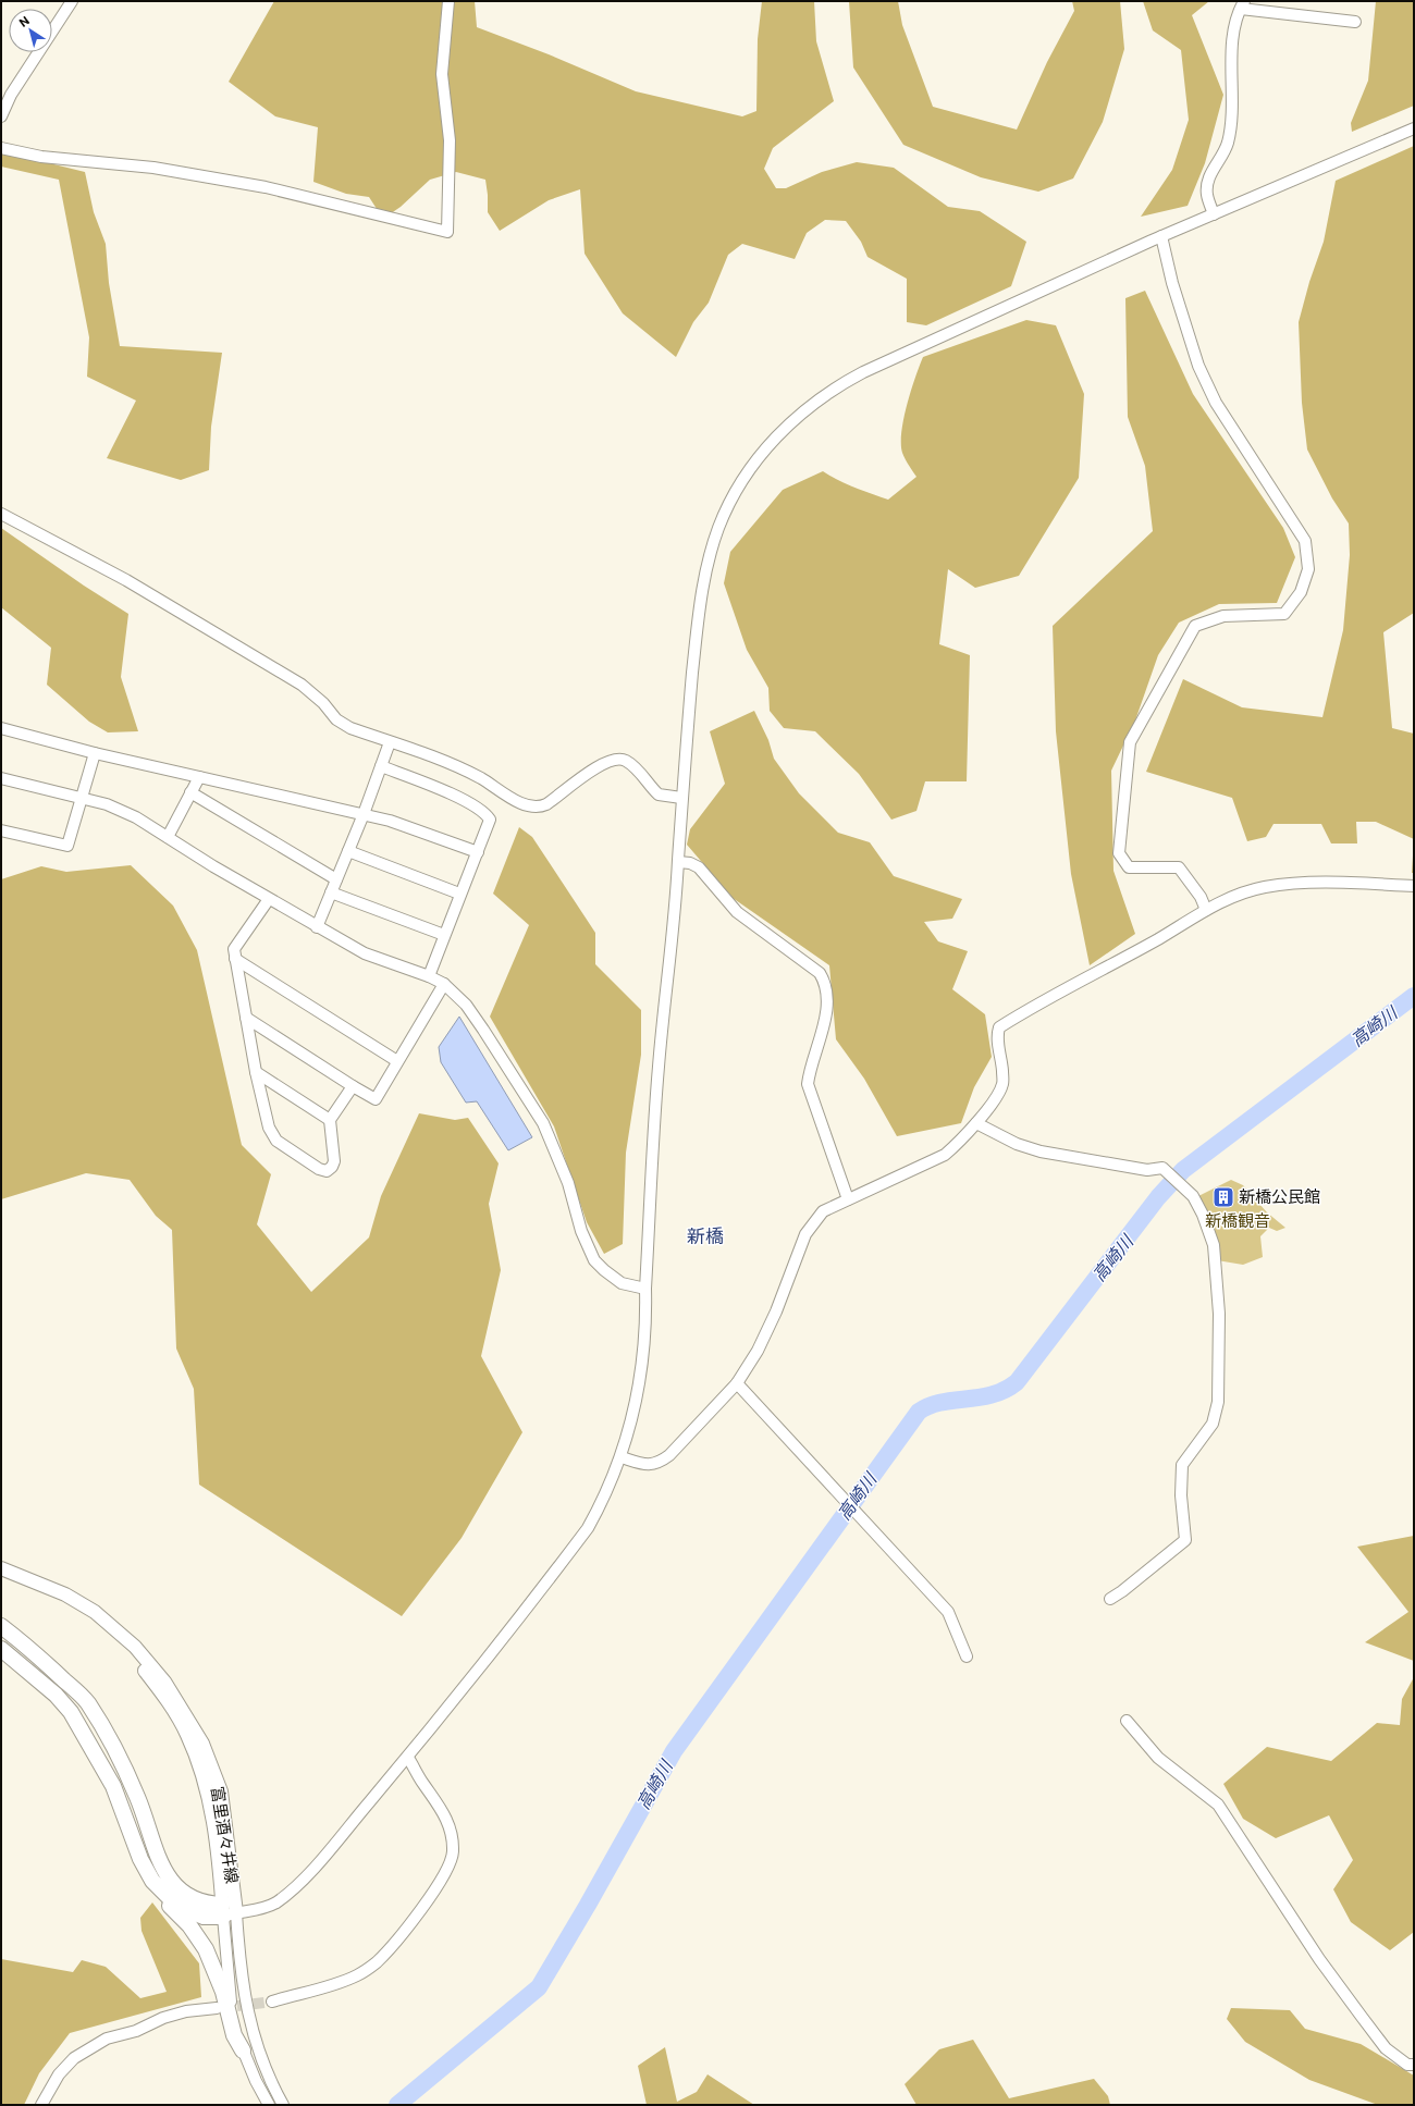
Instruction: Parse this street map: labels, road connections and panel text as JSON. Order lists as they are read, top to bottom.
{
  "streets": {
    "main road": ["富里酒々井線"]
  },
  "districts": ["新橋"],
  "water": ["高崎川"],
  "parks": ["新橋観音"],
  "places": {
    "building": ["新橋公民館"]
  },
  "north": "top left"
}
